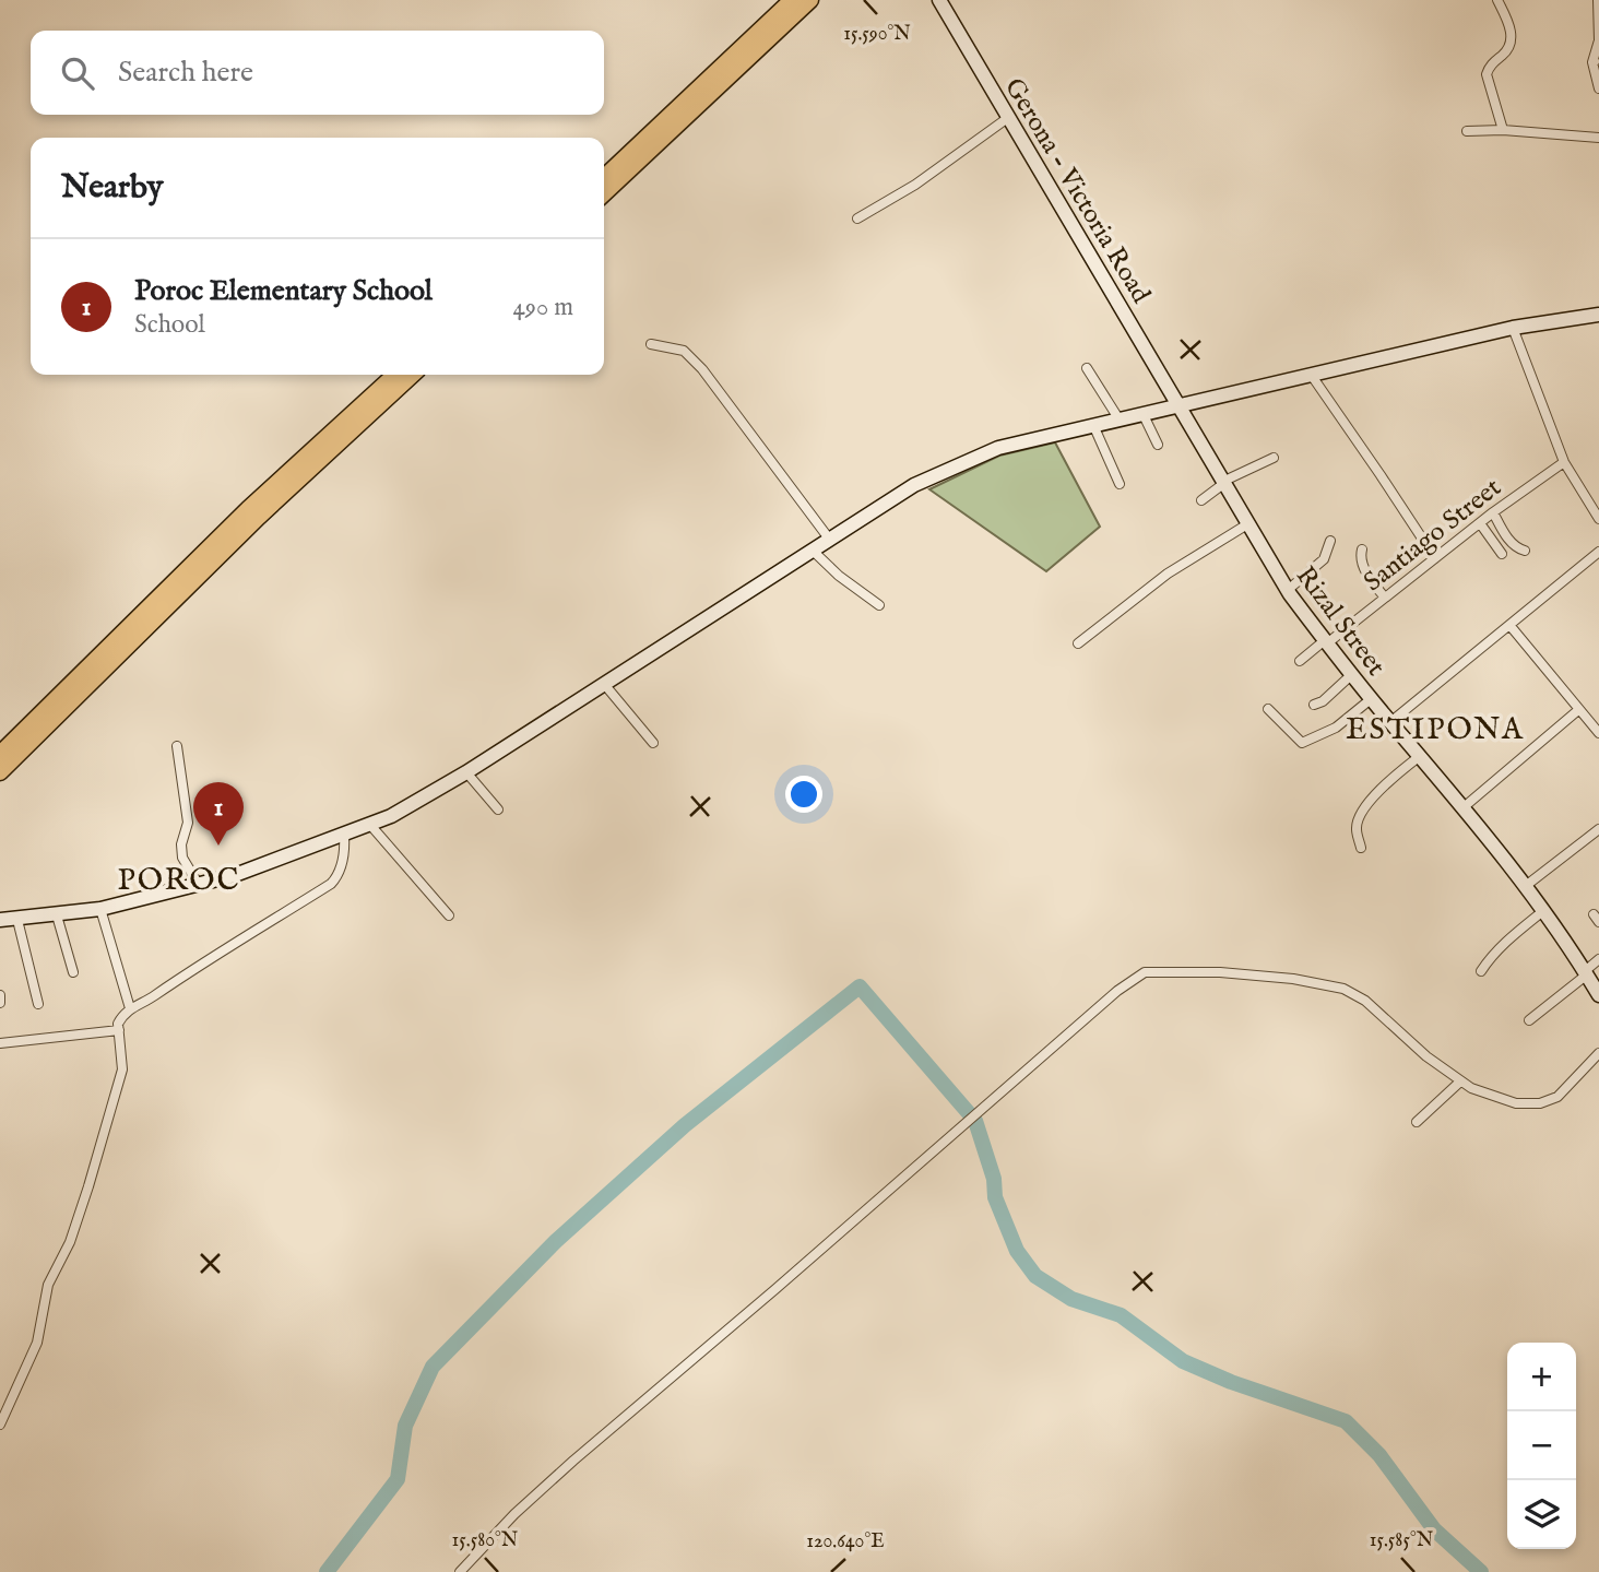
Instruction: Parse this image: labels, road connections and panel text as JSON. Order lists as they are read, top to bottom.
{
  "streets": {
    "street": ["Gerona - Victoria Road", "Santiago Street", "Rizal Street"]
  },
  "crossings": [
    ["Gerona - Victoria Road", "Rizal Street"],
    ["Santiago Street", "Rizal Street"]
  ],
  "districts": ["ESTIPONA", "POROC"],
  "page": {
    "search": "Search here",
    "heading": "Nearby",
    "list": [
      {
        "mark": "1",
        "name": "Poroc Elementary School",
        "note": "School",
        "value": "490 m"
      }
    ],
    "pins": "1",
    "map_buttons": ["+", "−"]
  },
  "coordinates": [
    "15.590°N",
    "15.580°N",
    "15.585°N",
    "120.640°E"
  ]
}
